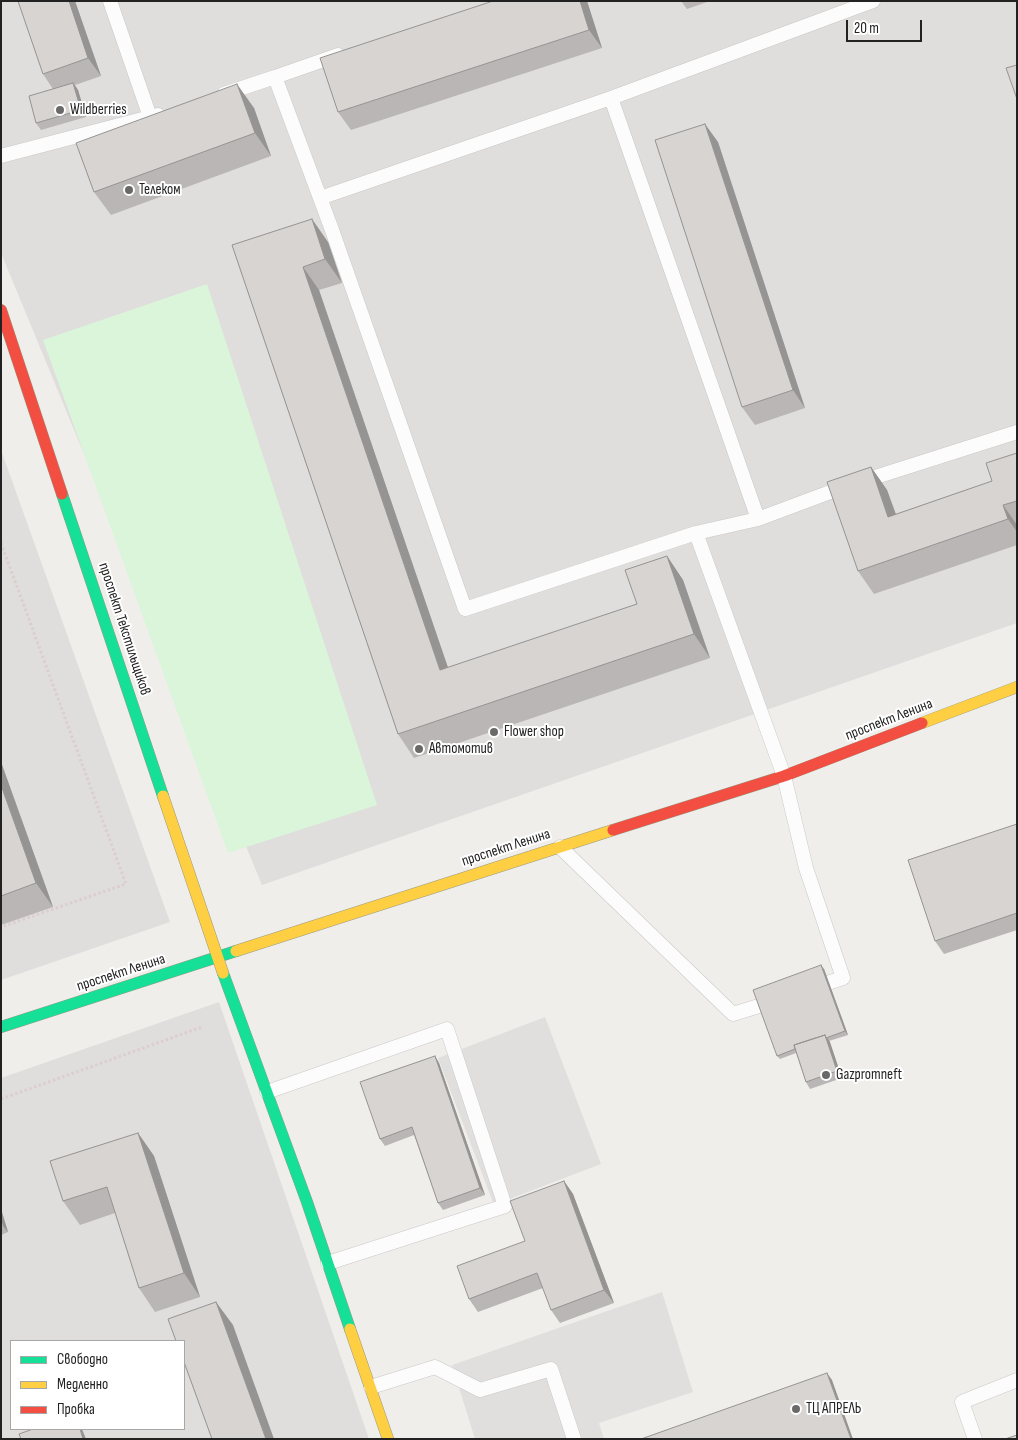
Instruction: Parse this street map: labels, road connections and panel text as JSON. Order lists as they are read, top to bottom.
{
  "streets": {
    "street": ["проспект Текстильщиков", "проспект Ленина"]
  },
  "crossings": [
    ["проспект Текстильщиков", "проспект Ленина"]
  ],
  "places": [
    "Wildberries",
    "Телеком",
    "Flower shop",
    "Автомотив",
    "Gazpromneft",
    "ТЦ АПРЕЛЬ"
  ],
  "legend": ["Свободно", "Медленно", "Пробка"],
  "scale_bar": "20 m"
}
